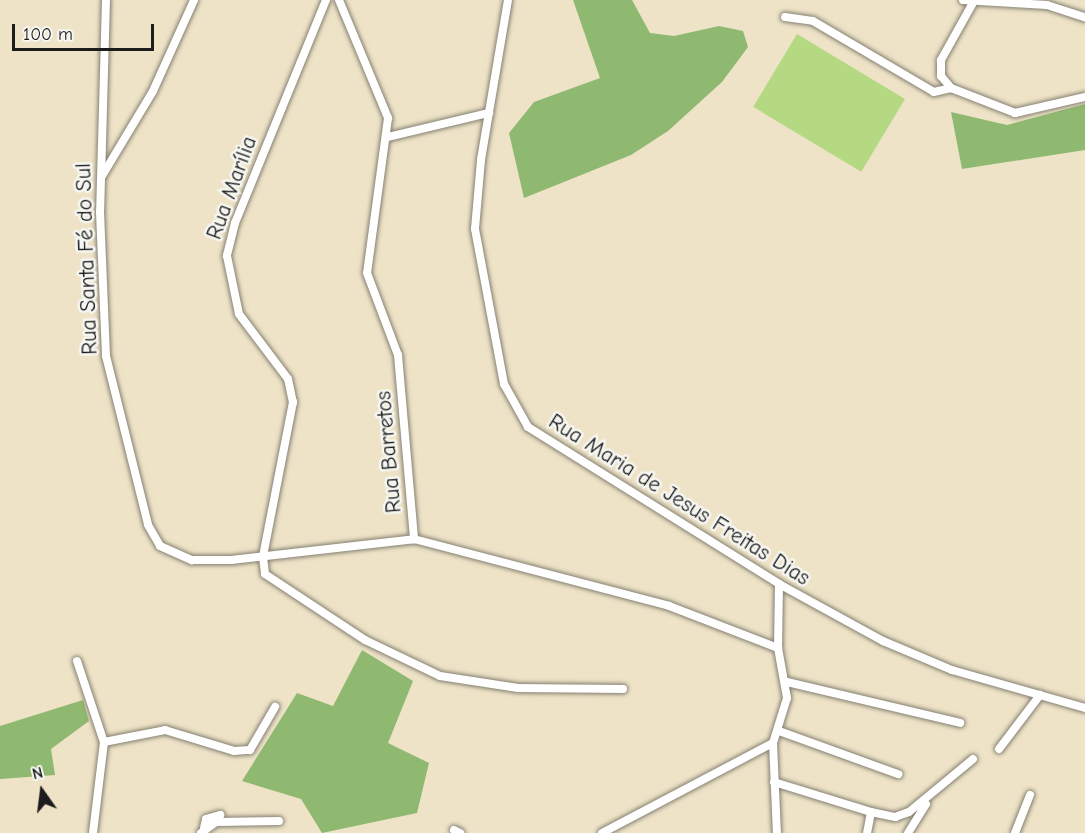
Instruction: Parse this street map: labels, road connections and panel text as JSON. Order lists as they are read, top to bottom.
{
  "streets": {
    "street": [
      "Rua Marília",
      "Rua Santa Fé do Sul",
      "Rua Barretos",
      "Rua Maria de Jesus Freitas Dias"
    ]
  },
  "crossings": [
    ["Rua Marília", "Rua Santa Fé do Sul"],
    ["Rua Santa Fé do Sul", "Rua Barretos"]
  ],
  "scale_bar": "100 m",
  "north": "top"
}
